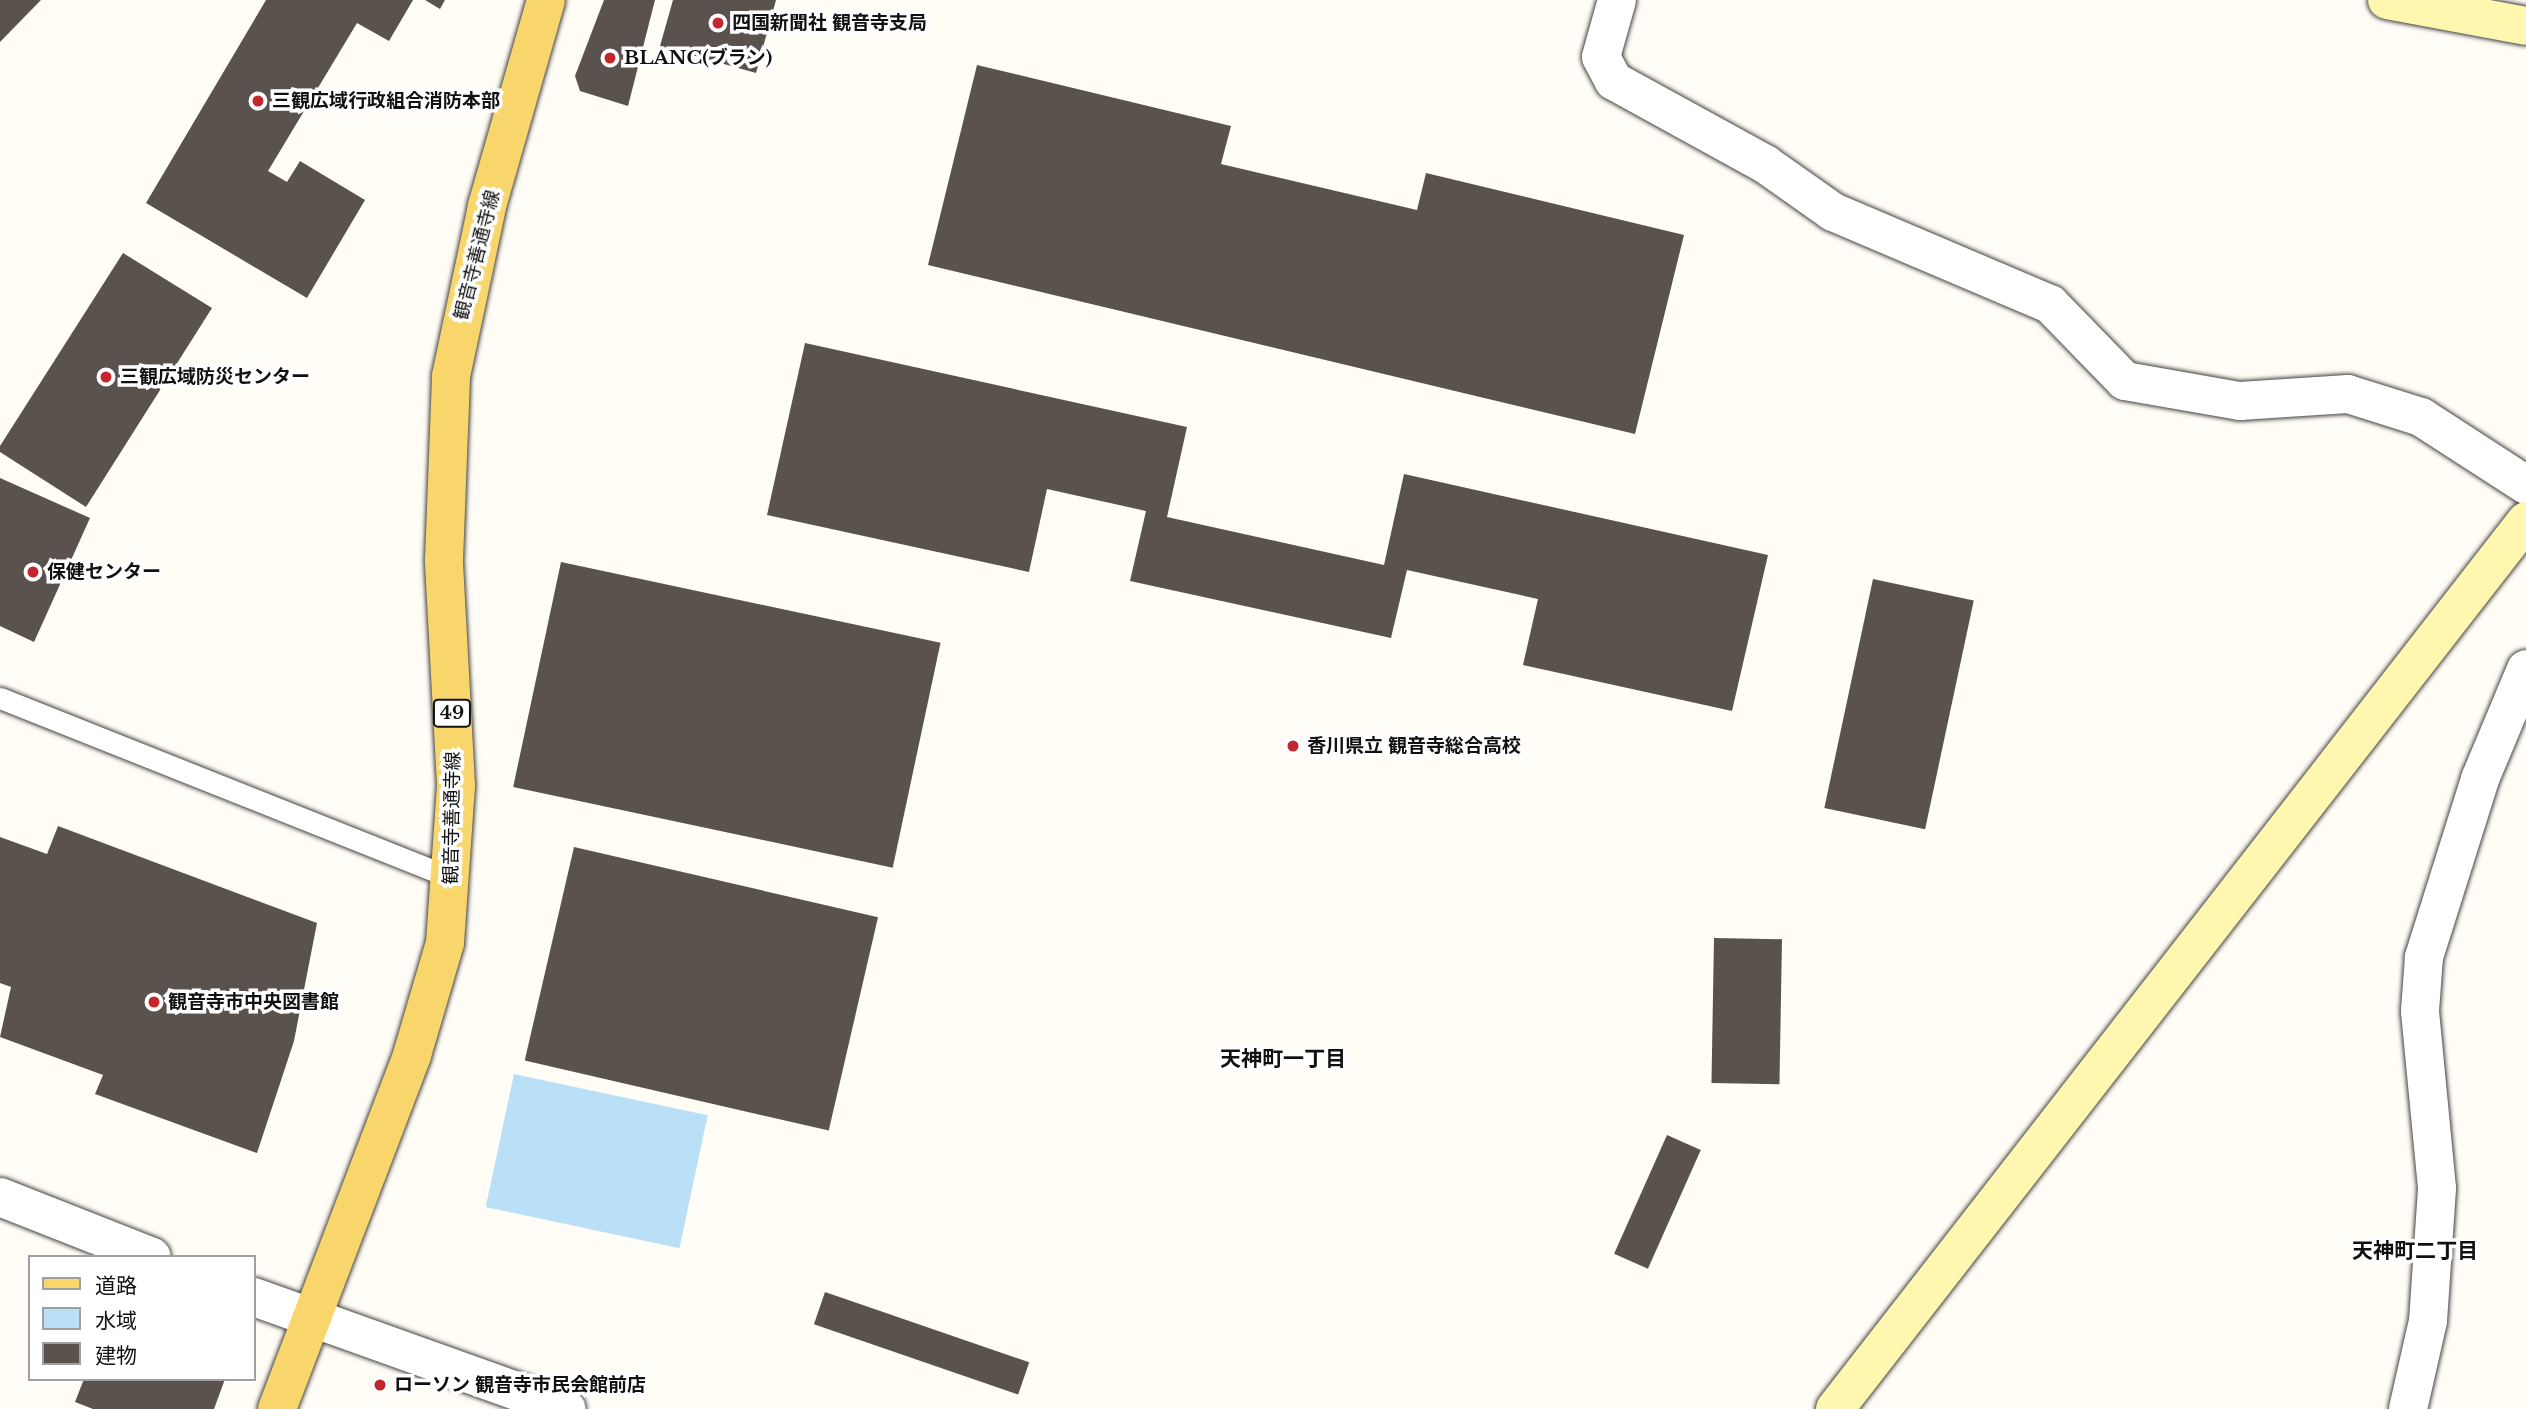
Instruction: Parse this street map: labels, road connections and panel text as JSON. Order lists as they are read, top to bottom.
{
  "streets": {
    "main road": ["観音寺善通寺線", "49"]
  },
  "districts": ["天神町一丁目", "天神町二丁目"],
  "places": [
    "四国新聞社 観音寺支局",
    "BLANC(ブラン)",
    "三観広域行政組合消防本部",
    "三観広域防災センター",
    "保健センター",
    "香川県立 観音寺総合高校",
    "観音寺市中央図書館",
    "ローソン 観音寺市民会館前店"
  ],
  "legend": ["道路", "水域", "建物"]
}
